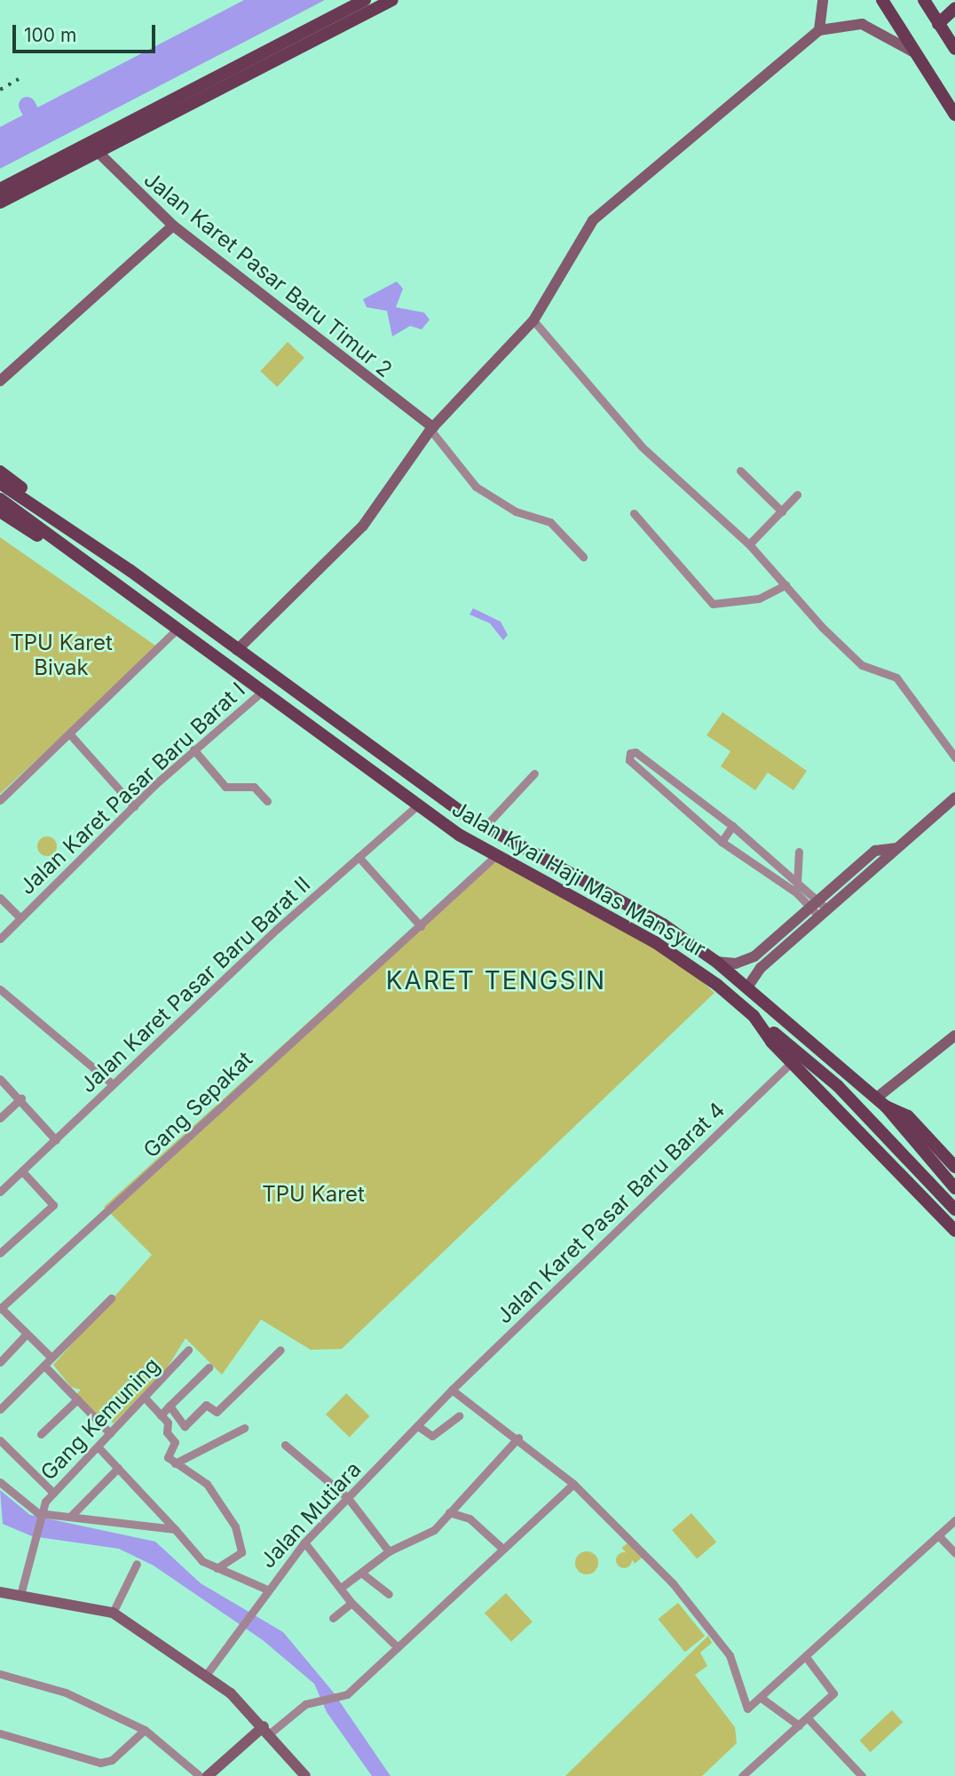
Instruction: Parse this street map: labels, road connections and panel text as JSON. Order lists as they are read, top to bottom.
{
  "streets": {
    "main road": ["Jalan Kyai Haji Mas Mansyur"],
    "street": [
      "Jalan Karet Pasar Baru Timur 2",
      "Jalan Karet Pasar Baru Barat I",
      "Jalan Karet Pasar Baru Barat II",
      "Gang Sepakat",
      "Jalan Karet Pasar Baru Barat 4",
      "Gang Kemuning",
      "Jalan Mutiara"
    ]
  },
  "crossings": [
    ["Jalan Karet Pasar Baru Barat I", "Jalan Kyai Haji Mas Mansyur"],
    ["Jalan Kyai Haji Mas Mansyur", "Jalan Karet Pasar Baru Barat II"],
    ["Jalan Kyai Haji Mas Mansyur", "Gang Sepakat"],
    ["Jalan Kyai Haji Mas Mansyur", "Jalan Karet Pasar Baru Barat 4"],
    ["Jalan Karet Pasar Baru Barat 4", "Jalan Mutiara"]
  ],
  "districts": ["KARET TENGSIN"],
  "parks": ["TPU Karet Bivak", "TPU Karet"],
  "scale_bar": "100 m"
}
